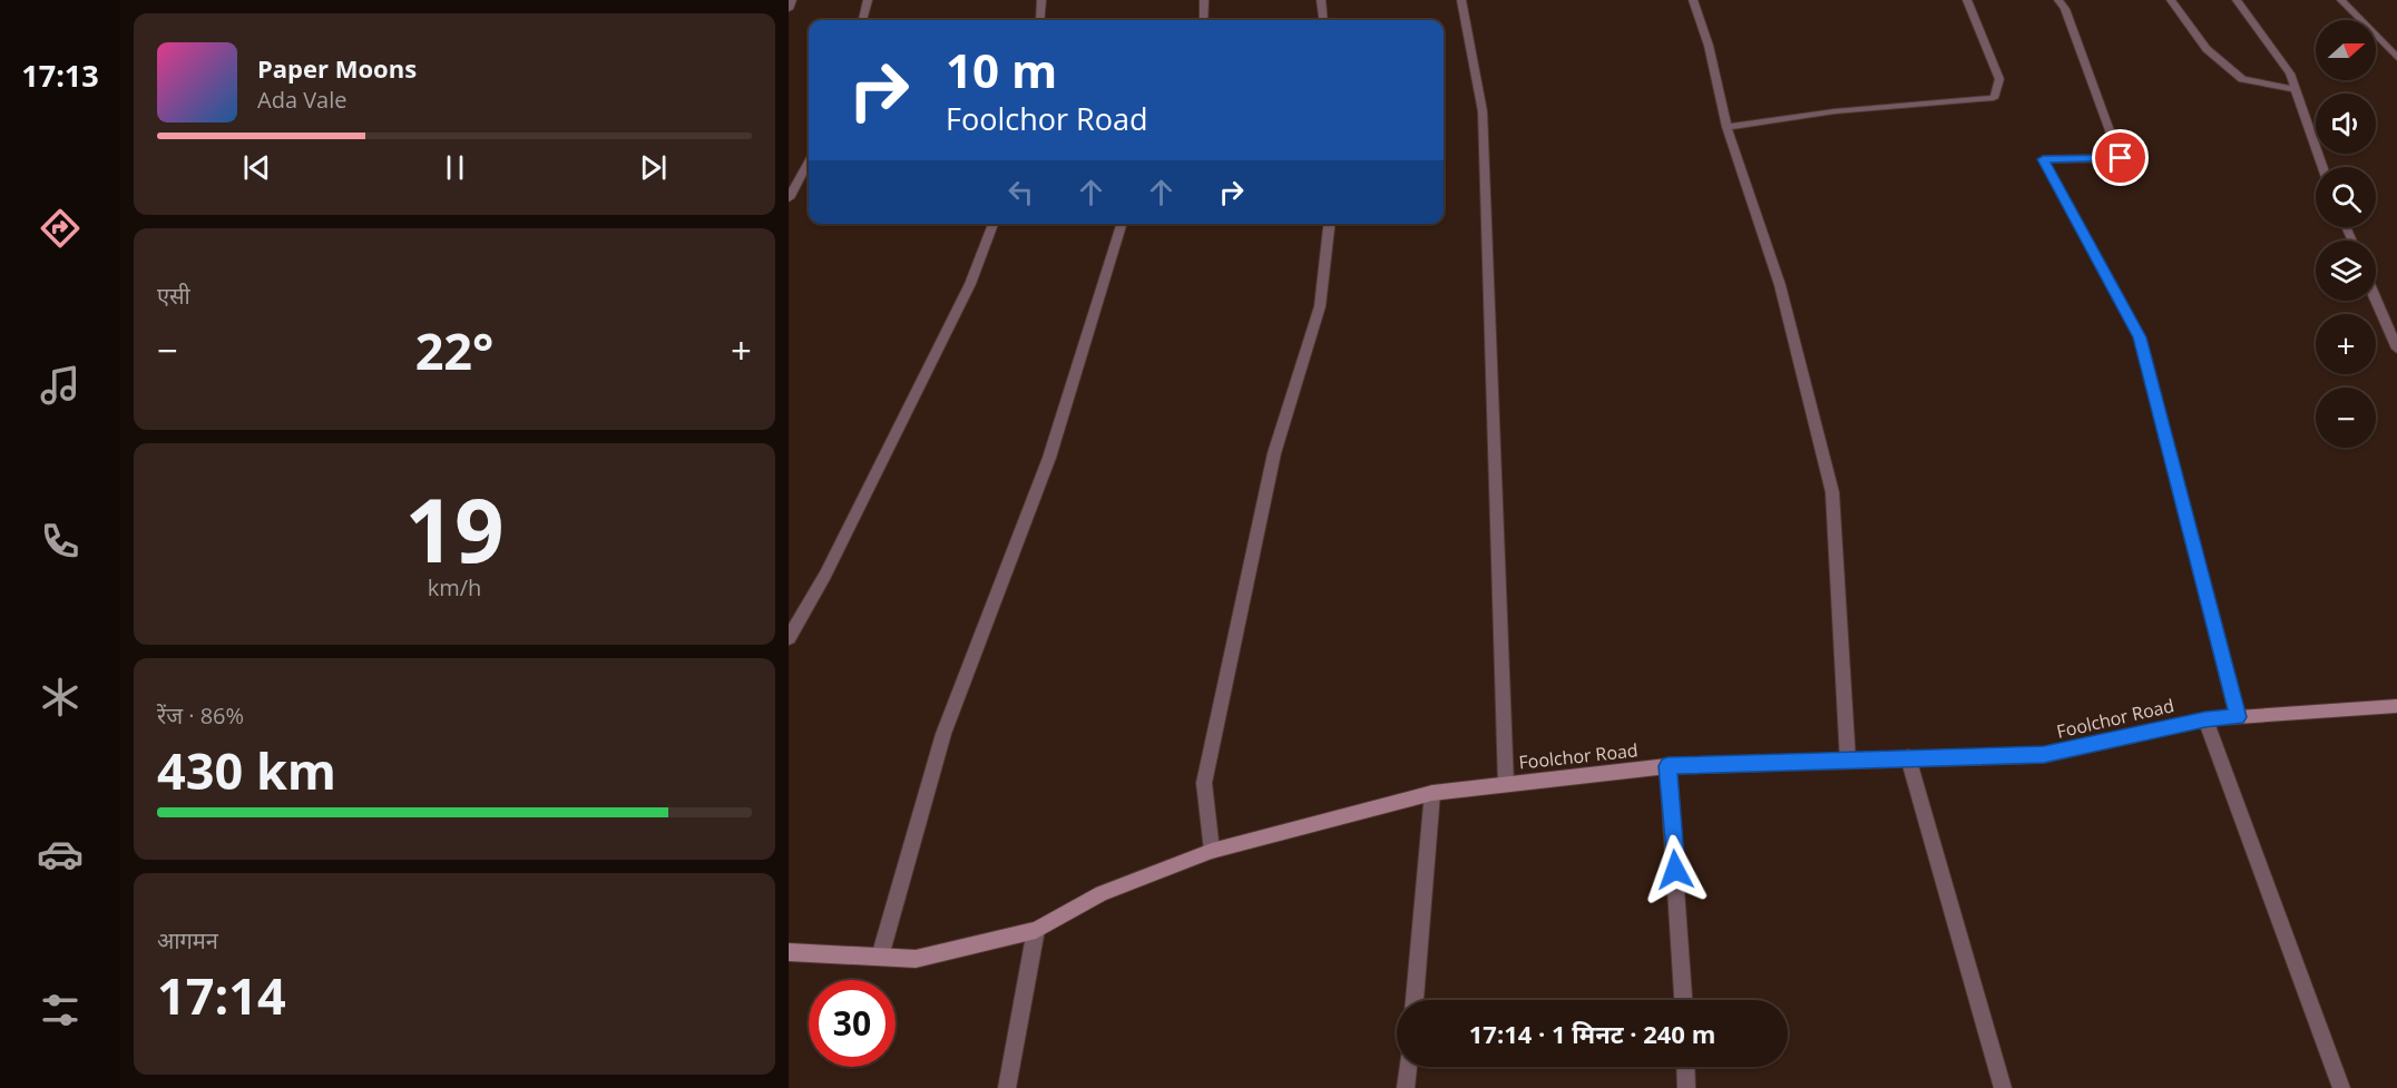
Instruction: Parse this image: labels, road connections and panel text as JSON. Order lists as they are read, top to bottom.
{
  "streets": {
    "street": ["Foolchor Road"]
  },
  "north": "right",
  "page": {
    "tabs": "17:13",
    "map_buttons": ["+", "−"],
    "turn": ["10 m", "Foolchor Road"],
    "song": ["Paper Moons", "Ada Vale"],
    "tile": [
      "एसी",
      ["19", "km/h"],
      ["रेंज · 86%", "430 km"],
      ["आगमन", "17:14"]
    ],
    "heat": ["−", "22°", "+"],
    "limit": "30",
    "trip": "17:14 · 1 मिनट · 240 m"
  }
}
